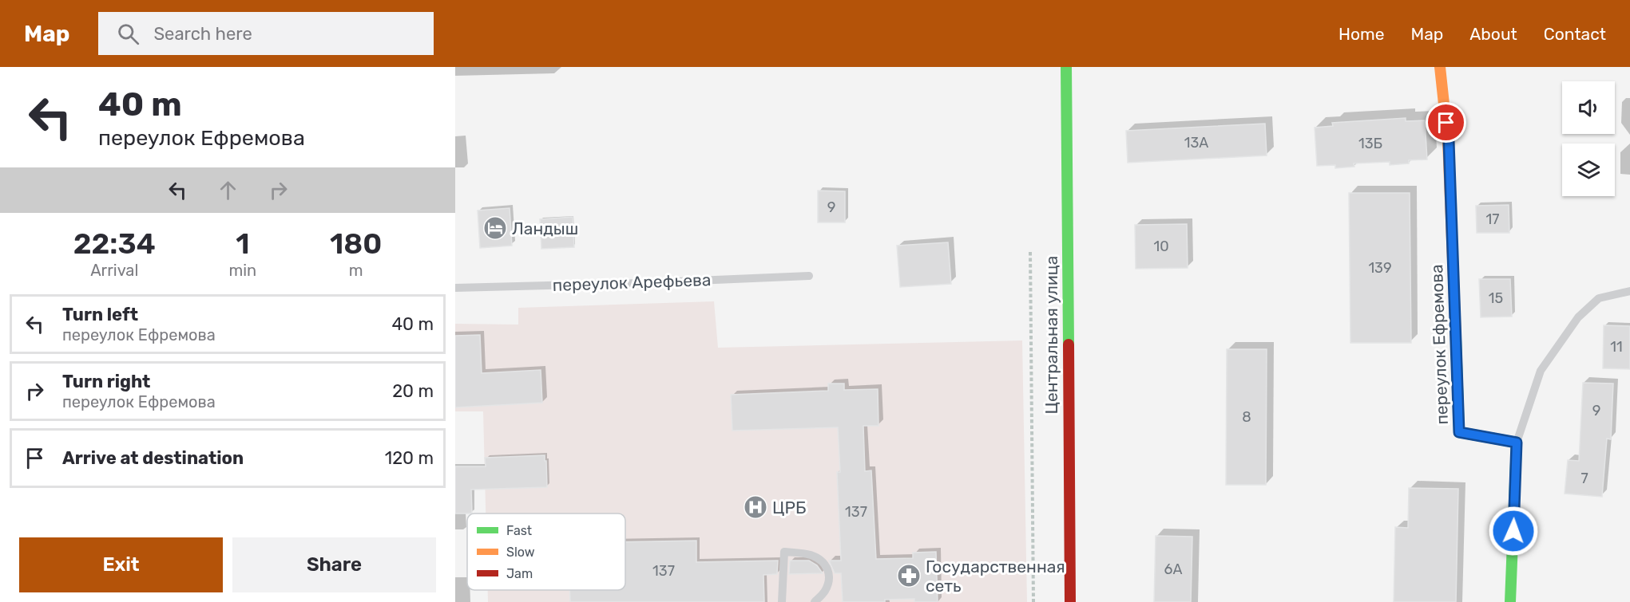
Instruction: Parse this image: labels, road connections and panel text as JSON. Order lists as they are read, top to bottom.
{
  "streets": {
    "street": ["Центральная улица", "переулок Ефремова"],
    "lane": ["переулок Арефьева"]
  },
  "places": {
    "hotel": ["Ландыш"],
    "hospital": ["ЦРБ"],
    "pharmacy": ["Государственная сеть"]
  },
  "house_numbers": [
    "13А",
    "13Б",
    "9",
    "17",
    "10",
    "139",
    "15",
    "11",
    "9",
    "8",
    "7",
    "137",
    "6А",
    "137"
  ],
  "legend": ["Fast", "Slow", "Jam"],
  "page": {
    "header": "Map",
    "search": "Search here",
    "nav": [
      "Home",
      "Map",
      "About",
      "Contact"
    ],
    "turn": ["40 m", "переулок Ефремова"],
    "eta": [
      "22:34",
      "Arrival",
      "1",
      "min",
      "180",
      "m"
    ],
    "list": [
      {
        "name": "Turn left",
        "note": "переулок Ефремова",
        "value": "40 m"
      },
      {
        "name": "Turn right",
        "note": "переулок Ефремова",
        "value": "20 m"
      },
      {
        "name": "Arrive at destination",
        "value": "120 m"
      }
    ],
    "buttons": ["Exit", "Share"]
  }
}
